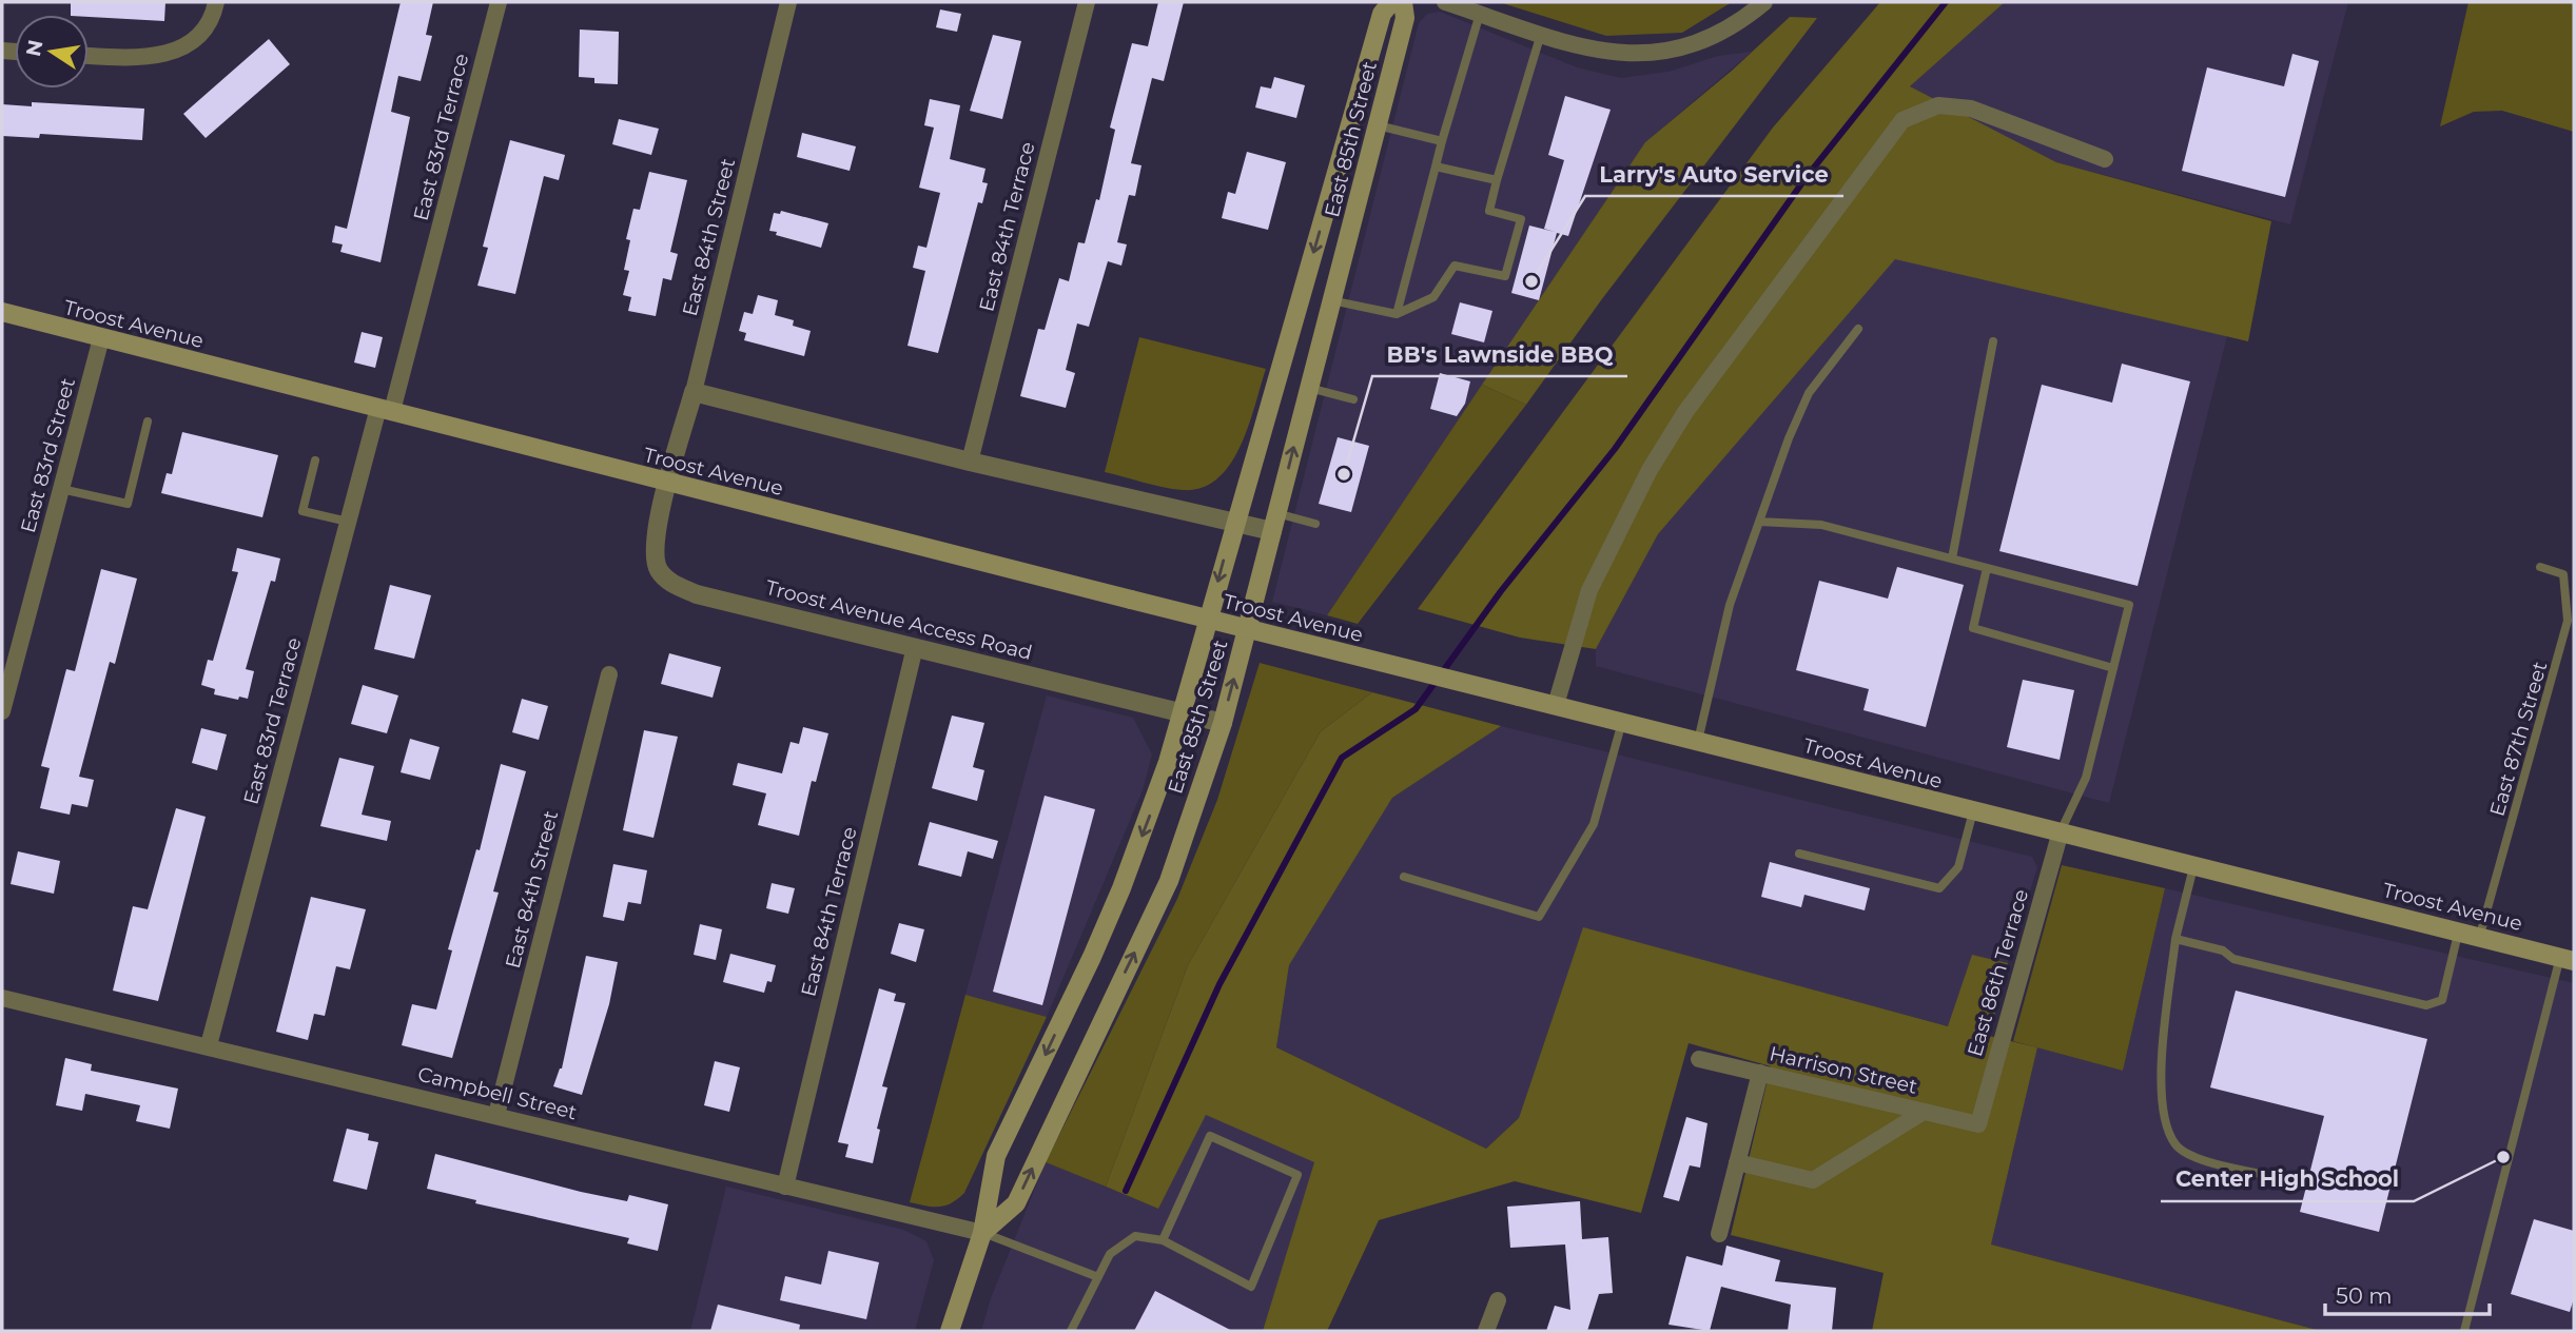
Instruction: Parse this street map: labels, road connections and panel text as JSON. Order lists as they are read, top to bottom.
{
  "streets": {
    "main road": ["East 85th Street", "Troost Avenue"],
    "street": [
      "East 83rd Terrace",
      "East 84th Terrace",
      "East 84th Street",
      "East 83rd Street",
      "Troost Avenue Access Road",
      "East 86th Terrace",
      "Harrison Street",
      "Campbell Street"
    ],
    "lane": ["East 87th Street"]
  },
  "crossings": [
    ["East 83rd Terrace", "Troost Avenue"],
    ["East 83rd Terrace", "Campbell Street"],
    ["East 85th Street", "Troost Avenue Access Road"],
    ["East 85th Street", "Campbell Street"],
    ["East 84th Terrace", "Troost Avenue Access Road"],
    ["East 84th Terrace", "Campbell Street"],
    ["East 84th Street", "Troost Avenue"],
    ["East 84th Street", "Troost Avenue Access Road"],
    ["East 84th Street", "Campbell Street"],
    ["Troost Avenue", "East 83rd Street"],
    ["Troost Avenue", "Troost Avenue Access Road"],
    ["Troost Avenue", "East 87th Street"],
    ["Troost Avenue", "East 86th Terrace"],
    ["East 86th Terrace", "Harrison Street"]
  ],
  "places": ["Larry's Auto Service", "BB's Lawnside BBQ", "Center High School"],
  "scale_bar": "50 m",
  "north": "left"
}
